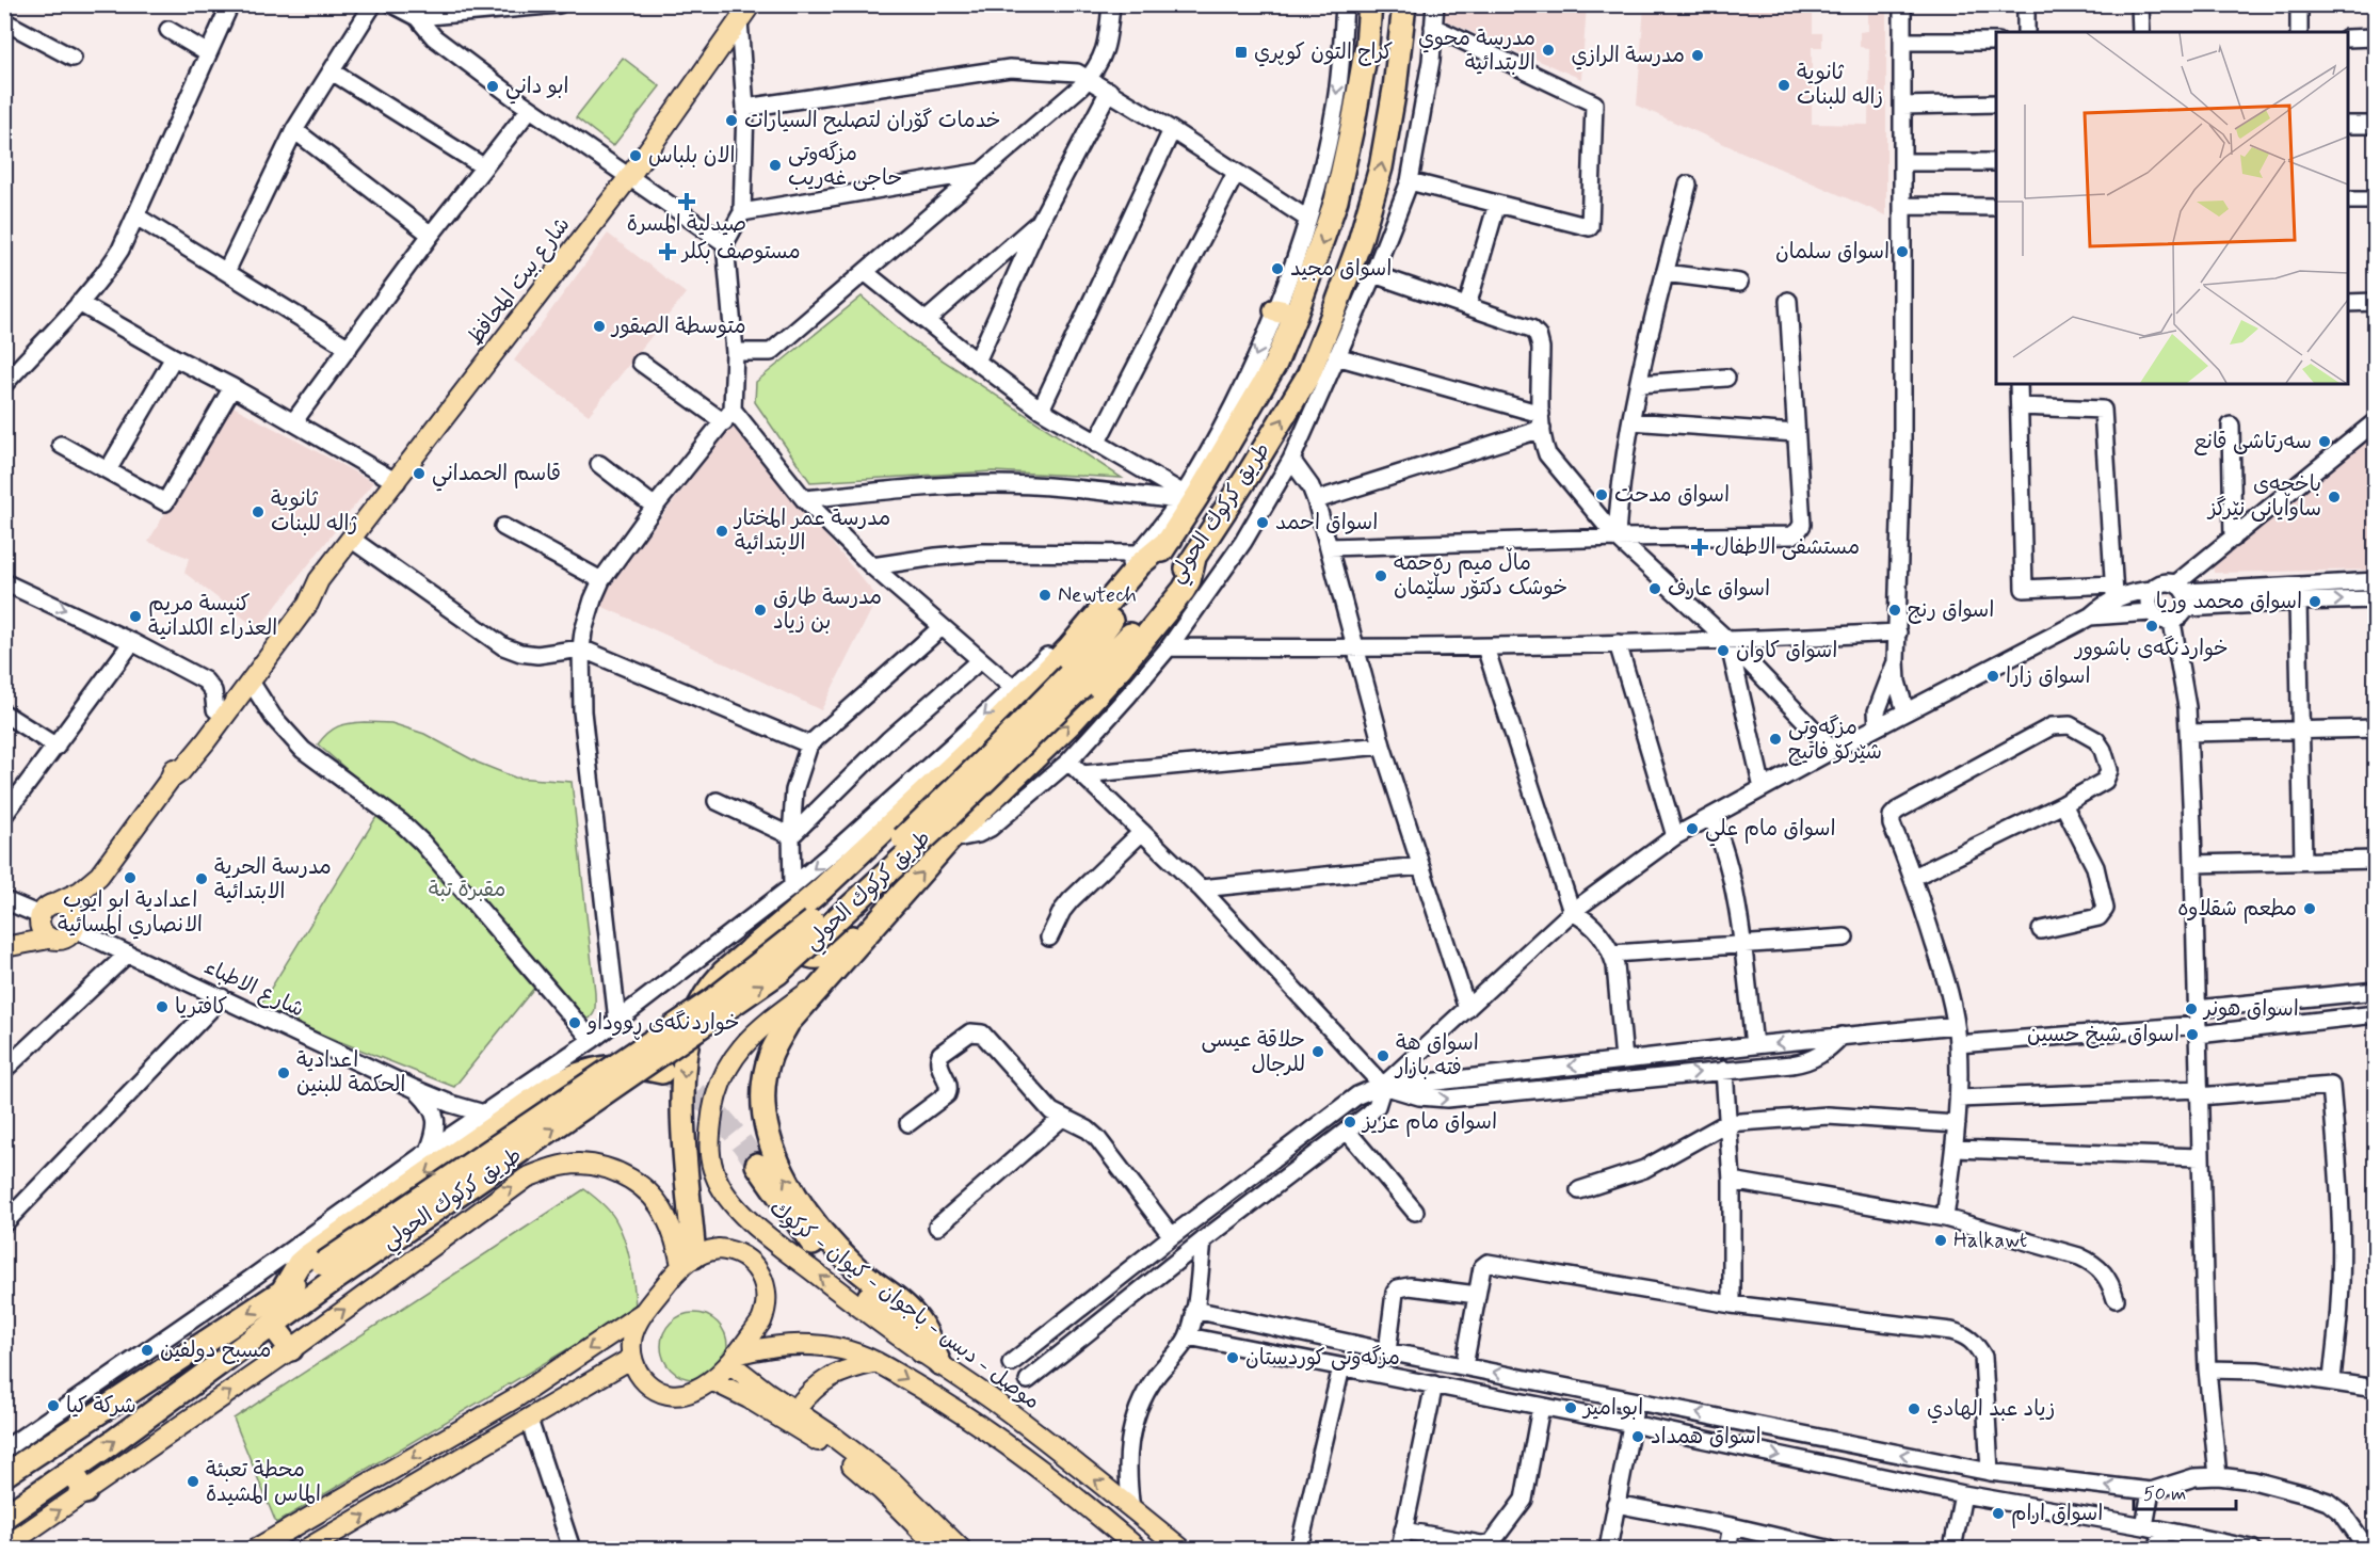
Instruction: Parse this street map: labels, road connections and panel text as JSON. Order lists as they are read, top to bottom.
{
  "streets": {
    "highway": ["طريق كركوك الحولي"],
    "main road": ["شارع بيت المحافظ", "موصل - دبس - باجوان - كيوان - كركوك"],
    "street": ["شارع الاطباء"]
  },
  "crossings": [
    ["شارع بيت المحافظ", "شارع الاطباء"]
  ],
  "parks": ["مقبرة تبة"],
  "places": {
    "other": [
      "مدرسة محوي الابتدائية",
      "مدرسة الرازي",
      "ثانوية زاله للبنات",
      "ابو داني",
      "خدمات گۆران لتصليح السيارات",
      "الان بلباس",
      "مزگەوتی حاجی غەریب",
      "اسواق سلمان",
      "اسواق مجيد",
      "متوسطة الصقور",
      "سەرتاشی قانع",
      "قاسم الحمداني",
      "اسواق مدحت",
      "باخچەی ساوایانی نێرگز",
      "ثانوية ژاله للبنات",
      "اسواق احمد",
      "مدرسة عمر المختار الابتدائية",
      "ماڵ میم رەحمە خوشک دکتۆر سڵێمان",
      "اسواق عارف",
      "Newtech",
      "اسواق محمد وريا",
      "مدرسة طارق بن زياد",
      "اسواق رنج",
      "كنيسة مريم العذراء الكلدانية",
      "خواردنگەی باشوور",
      "اسواق كاوان",
      "اسواق زارا",
      "مزگەوتی شێرکۆ فاتیح",
      "اسواق مام علي",
      "اعدادية ابو ايوب الانصاري المسائية",
      "مدرسة الحرية الابتدائية",
      "مطعم شقلاوه",
      "کافتریا",
      "اسواق هونر",
      "خواردنگەی ڕووداو",
      "اسواق شيخ حسين",
      "حلاقة عيسى للرجال",
      "اسواق هة فته بازار",
      "اعدادية الحكمة للبنين",
      "اسواق مام عزيز",
      "Halkawt",
      "مسبح دولفين",
      "مزگەوتی کوردستان",
      "شركة كيا",
      "ابو امير",
      "زياد عبد الهادي",
      "اسواق همداد",
      "محطة تعبئة الماس المشيدة",
      "اسواق ارام"
    ],
    "transit": ["كراج التون كوپري"],
    "health": ["صيدلية المسرة", "مستوصف بكلر", "مستشفى الاطفال"]
  },
  "scale_bar": "50 m"
}
